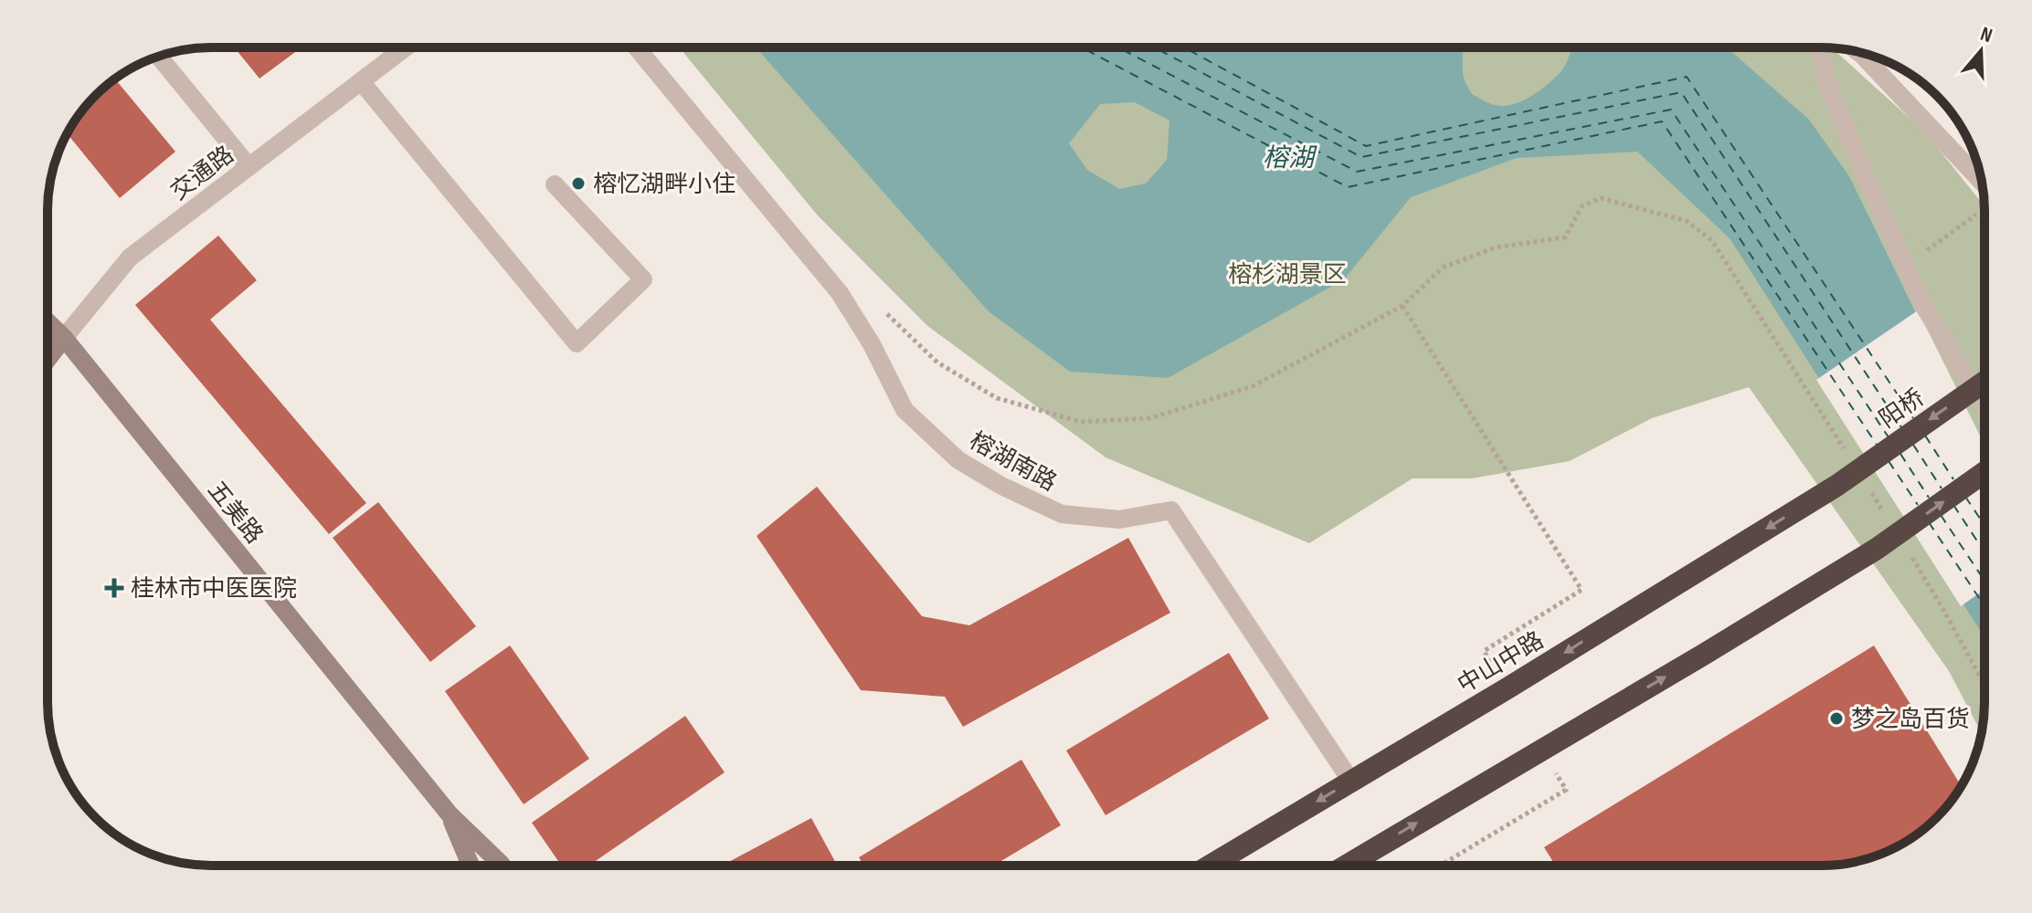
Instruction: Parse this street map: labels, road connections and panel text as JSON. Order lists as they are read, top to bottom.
{
  "streets": {
    "highway": ["阳桥", "中山中路"],
    "street": ["交通路", "榕湖南路", "五美路"]
  },
  "crossings": [
    ["交通路", "五美路"],
    ["阳桥", "中山中路"],
    ["榕湖南路", "中山中路"]
  ],
  "water": ["榕湖"],
  "parks": ["榕杉湖景区"],
  "places": {
    "other": ["榕忆湖畔小住", "梦之岛百货"],
    "health": ["桂林市中医医院"]
  },
  "north": "top"
}
